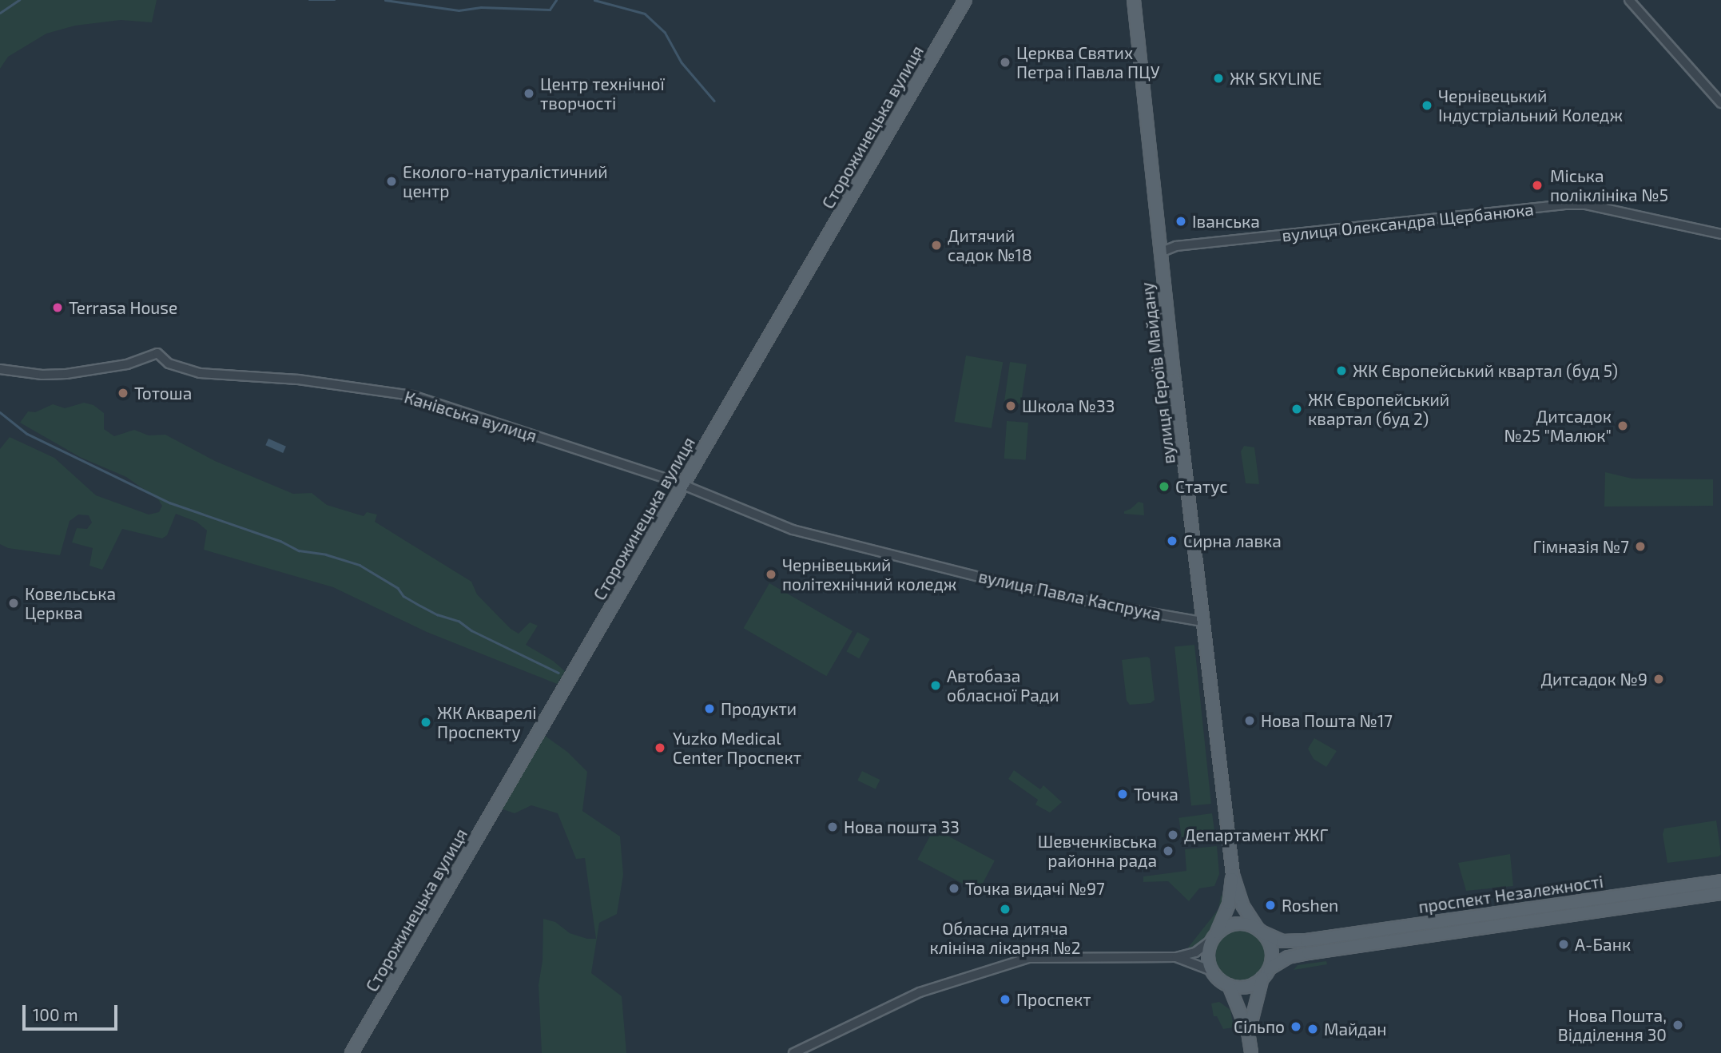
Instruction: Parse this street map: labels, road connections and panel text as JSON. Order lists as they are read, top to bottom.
{
  "streets": {
    "main road": ["Сторожинецька вулиця", "вулиця Героїв Майдану", "проспект Незалежності"],
    "street": ["вулиця Олександра Щербанюка", "Канівська вулиця", "вулиця Павла Каспрука"]
  },
  "crossings": [
    ["Сторожинецька вулиця", "Канівська вулиця"],
    ["Сторожинецька вулиця", "вулиця Павла Каспрука"],
    ["вулиця Олександра Щербанюка", "вулиця Героїв Майдану"],
    ["вулиця Героїв Майдану", "вулиця Павла Каспрука"],
    ["Канівська вулиця", "вулиця Павла Каспрука"]
  ],
  "places": [
    "Церква Святих Петра і Павла ПЦУ",
    "ЖК SKYLINE",
    "Центр технічної творчості",
    "Чернівецький Індустріальний Коледж",
    "Еколого-натуралістичний центр",
    "Міська поліклініка №5",
    "Іванська",
    "Дитячий садок №18",
    "Terrasa House",
    "ЖК Європейський квартал (буд 5)",
    "Тотоша",
    "Школа №33",
    "ЖК Європейський квартал (буд 2)",
    "Дитсадок №25 \"Малюк\"",
    "Статус",
    "Сирна лавка",
    "Гімназія №7",
    "Чернівецький політехнічний коледж",
    "Ковельська Церква",
    "Дитсадок №9",
    "Автобаза обласної Ради",
    "Продукти",
    "Нова Пошта №17",
    "ЖК Акварелі Проспекту",
    "Yuzko Medical Center Проспект",
    "Точка",
    "Нова пошта 33",
    "Департамент ЖКГ",
    "Шевченківська районна рада",
    "Точка видачі №97",
    "Roshen",
    "Обласна дитяча клініна лікарня №2",
    "А-Банк",
    "Проспект",
    "Нова Пошта, Відділення 30",
    "Сільпо",
    "Майдан"
  ],
  "scale_bar": "100 m"
}
